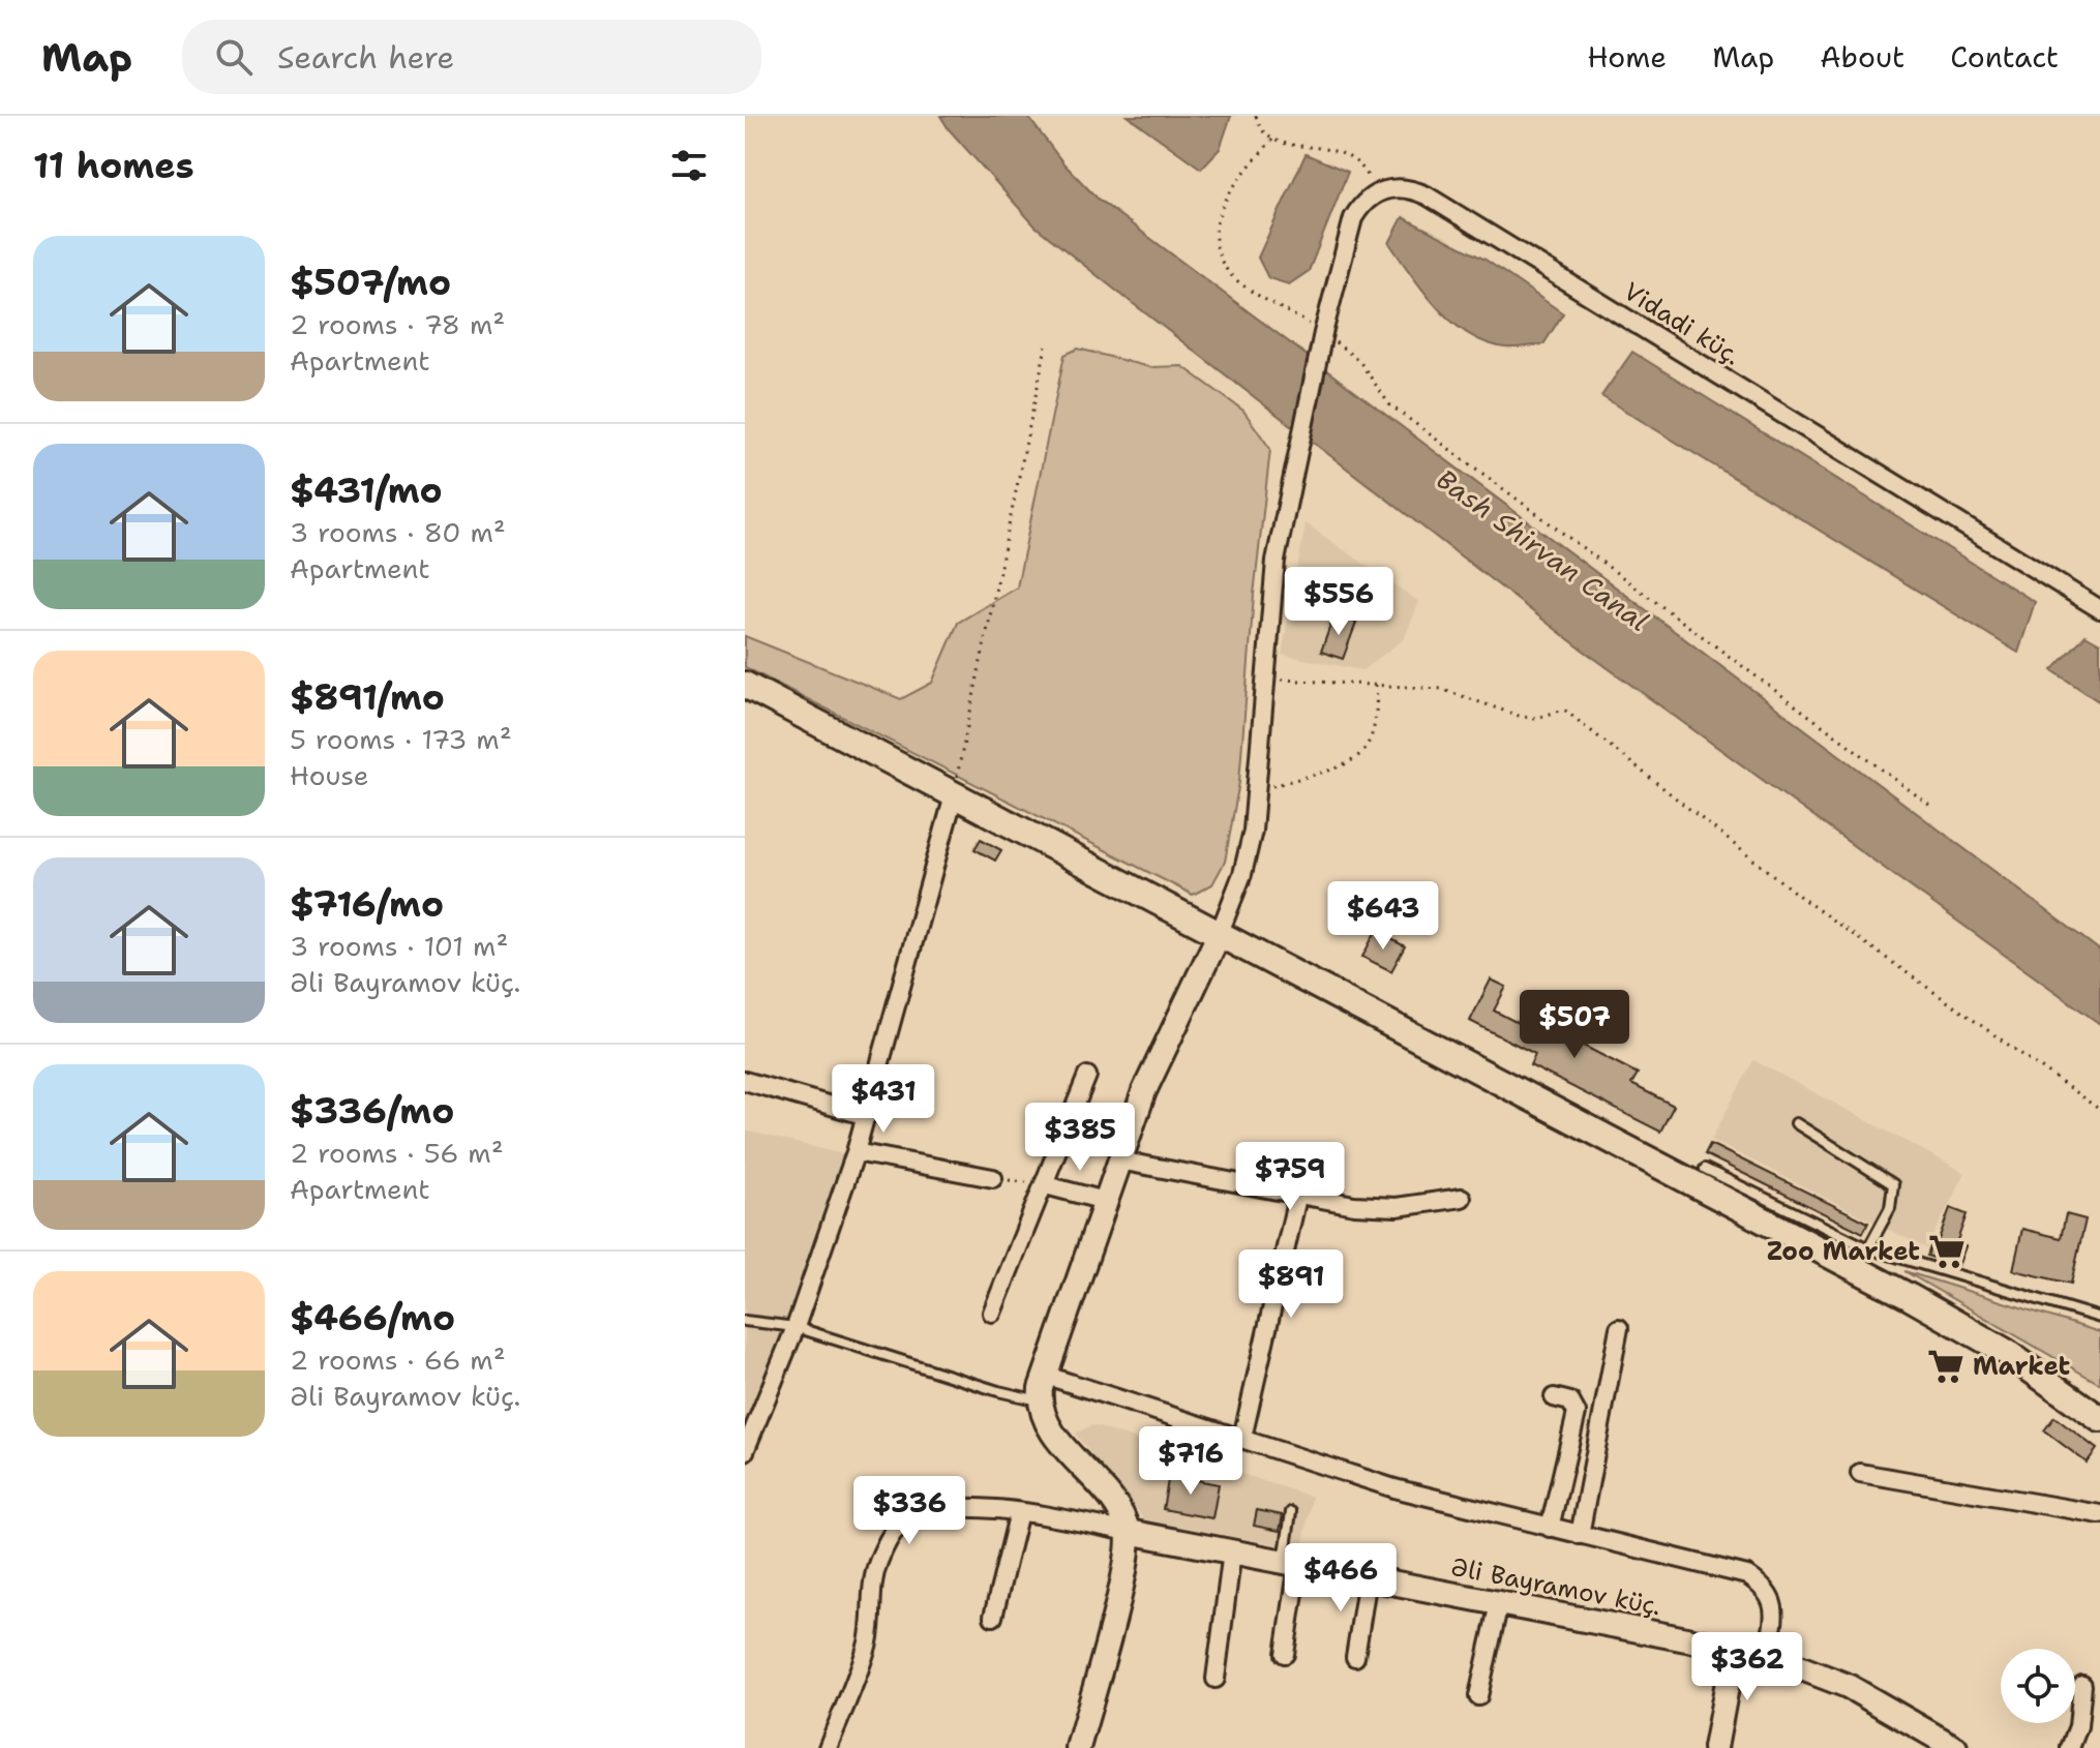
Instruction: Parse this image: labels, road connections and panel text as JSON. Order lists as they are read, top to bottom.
{
  "streets": {
    "street": ["Vidadi küç.", "Əli Bayramov küç."]
  },
  "water": ["Bash Shirvan Canal"],
  "places": {
    "supermarket": ["Zoo Market", "Market"]
  },
  "page": {
    "header": "Map",
    "search": "Search here",
    "nav": [
      "Home",
      "Map",
      "About",
      "Contact"
    ],
    "heading": "11 homes",
    "list": [
      {
        "name": "$507/mo",
        "note": "2 rooms · 78 m² · Apartment"
      },
      {
        "name": "$431/mo",
        "note": "3 rooms · 80 m² · Apartment"
      },
      {
        "name": "$891/mo",
        "note": "5 rooms · 173 m² · House"
      },
      {
        "name": "$716/mo",
        "note": "3 rooms · 101 m² · Əli Bayramov küç."
      },
      {
        "name": "$336/mo",
        "note": "2 rooms · 56 m² · Apartment"
      },
      {
        "name": "$466/mo",
        "note": "2 rooms · 66 m² · Əli Bayramov küç."
      }
    ],
    "price": [
      "$556",
      "$643",
      "$507",
      "$431",
      "$385",
      "$759",
      "$891",
      "$716",
      "$336",
      "$466",
      "$362"
    ]
  }
}
